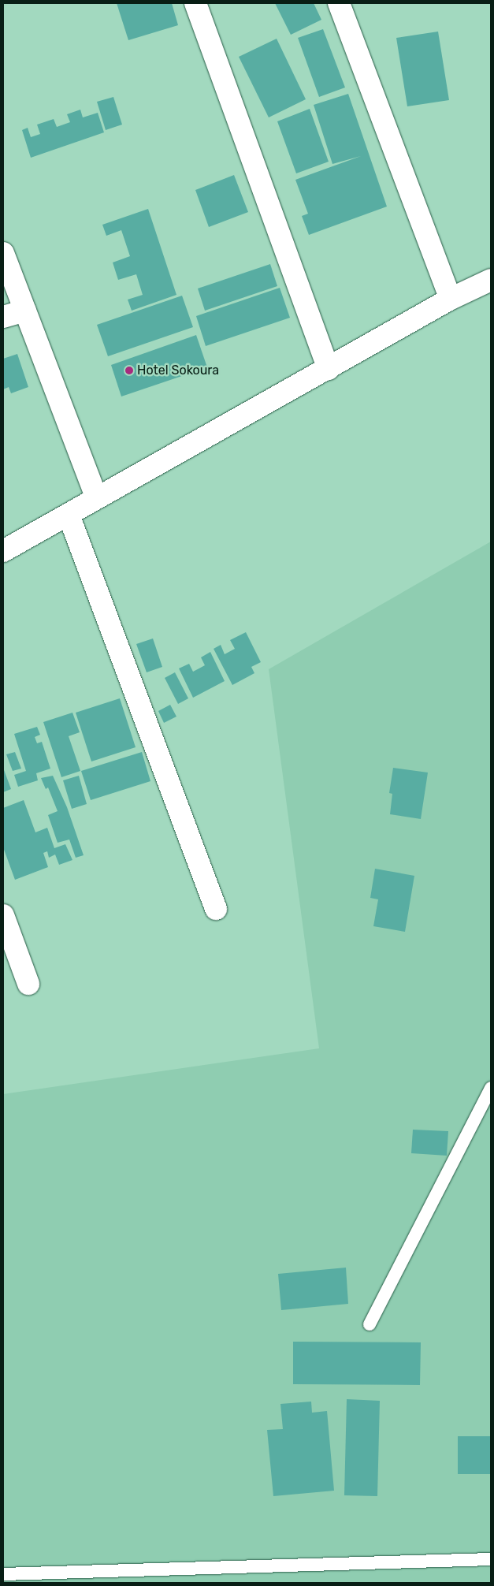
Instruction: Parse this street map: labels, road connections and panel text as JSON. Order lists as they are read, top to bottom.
{
  "places": ["Hotel Sokoura"]
}
